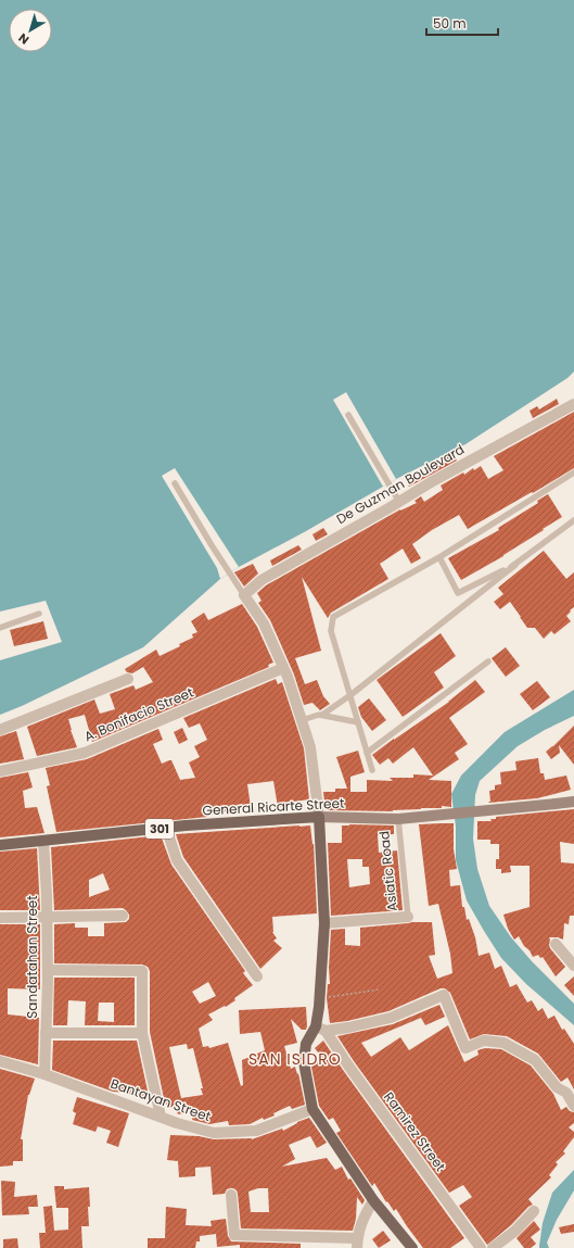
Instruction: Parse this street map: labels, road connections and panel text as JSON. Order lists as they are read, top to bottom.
{
  "streets": {
    "main road": ["General Ricarte Street", "301"],
    "street": [
      "De Guzman Boulevard",
      "A. Bonifacio Street",
      "Asiatic Road",
      "Sandatahan Street",
      "Bantayan Street",
      "Ramirez Street"
    ]
  },
  "crossings": [
    ["General Ricarte Street", "Asiatic Road"],
    ["General Ricarte Street", "Sandatahan Street"],
    ["Sandatahan Street", "Bantayan Street"]
  ],
  "districts": ["SAN ISIDRO"],
  "scale_bar": "50 m",
  "north": "bottom left"
}
